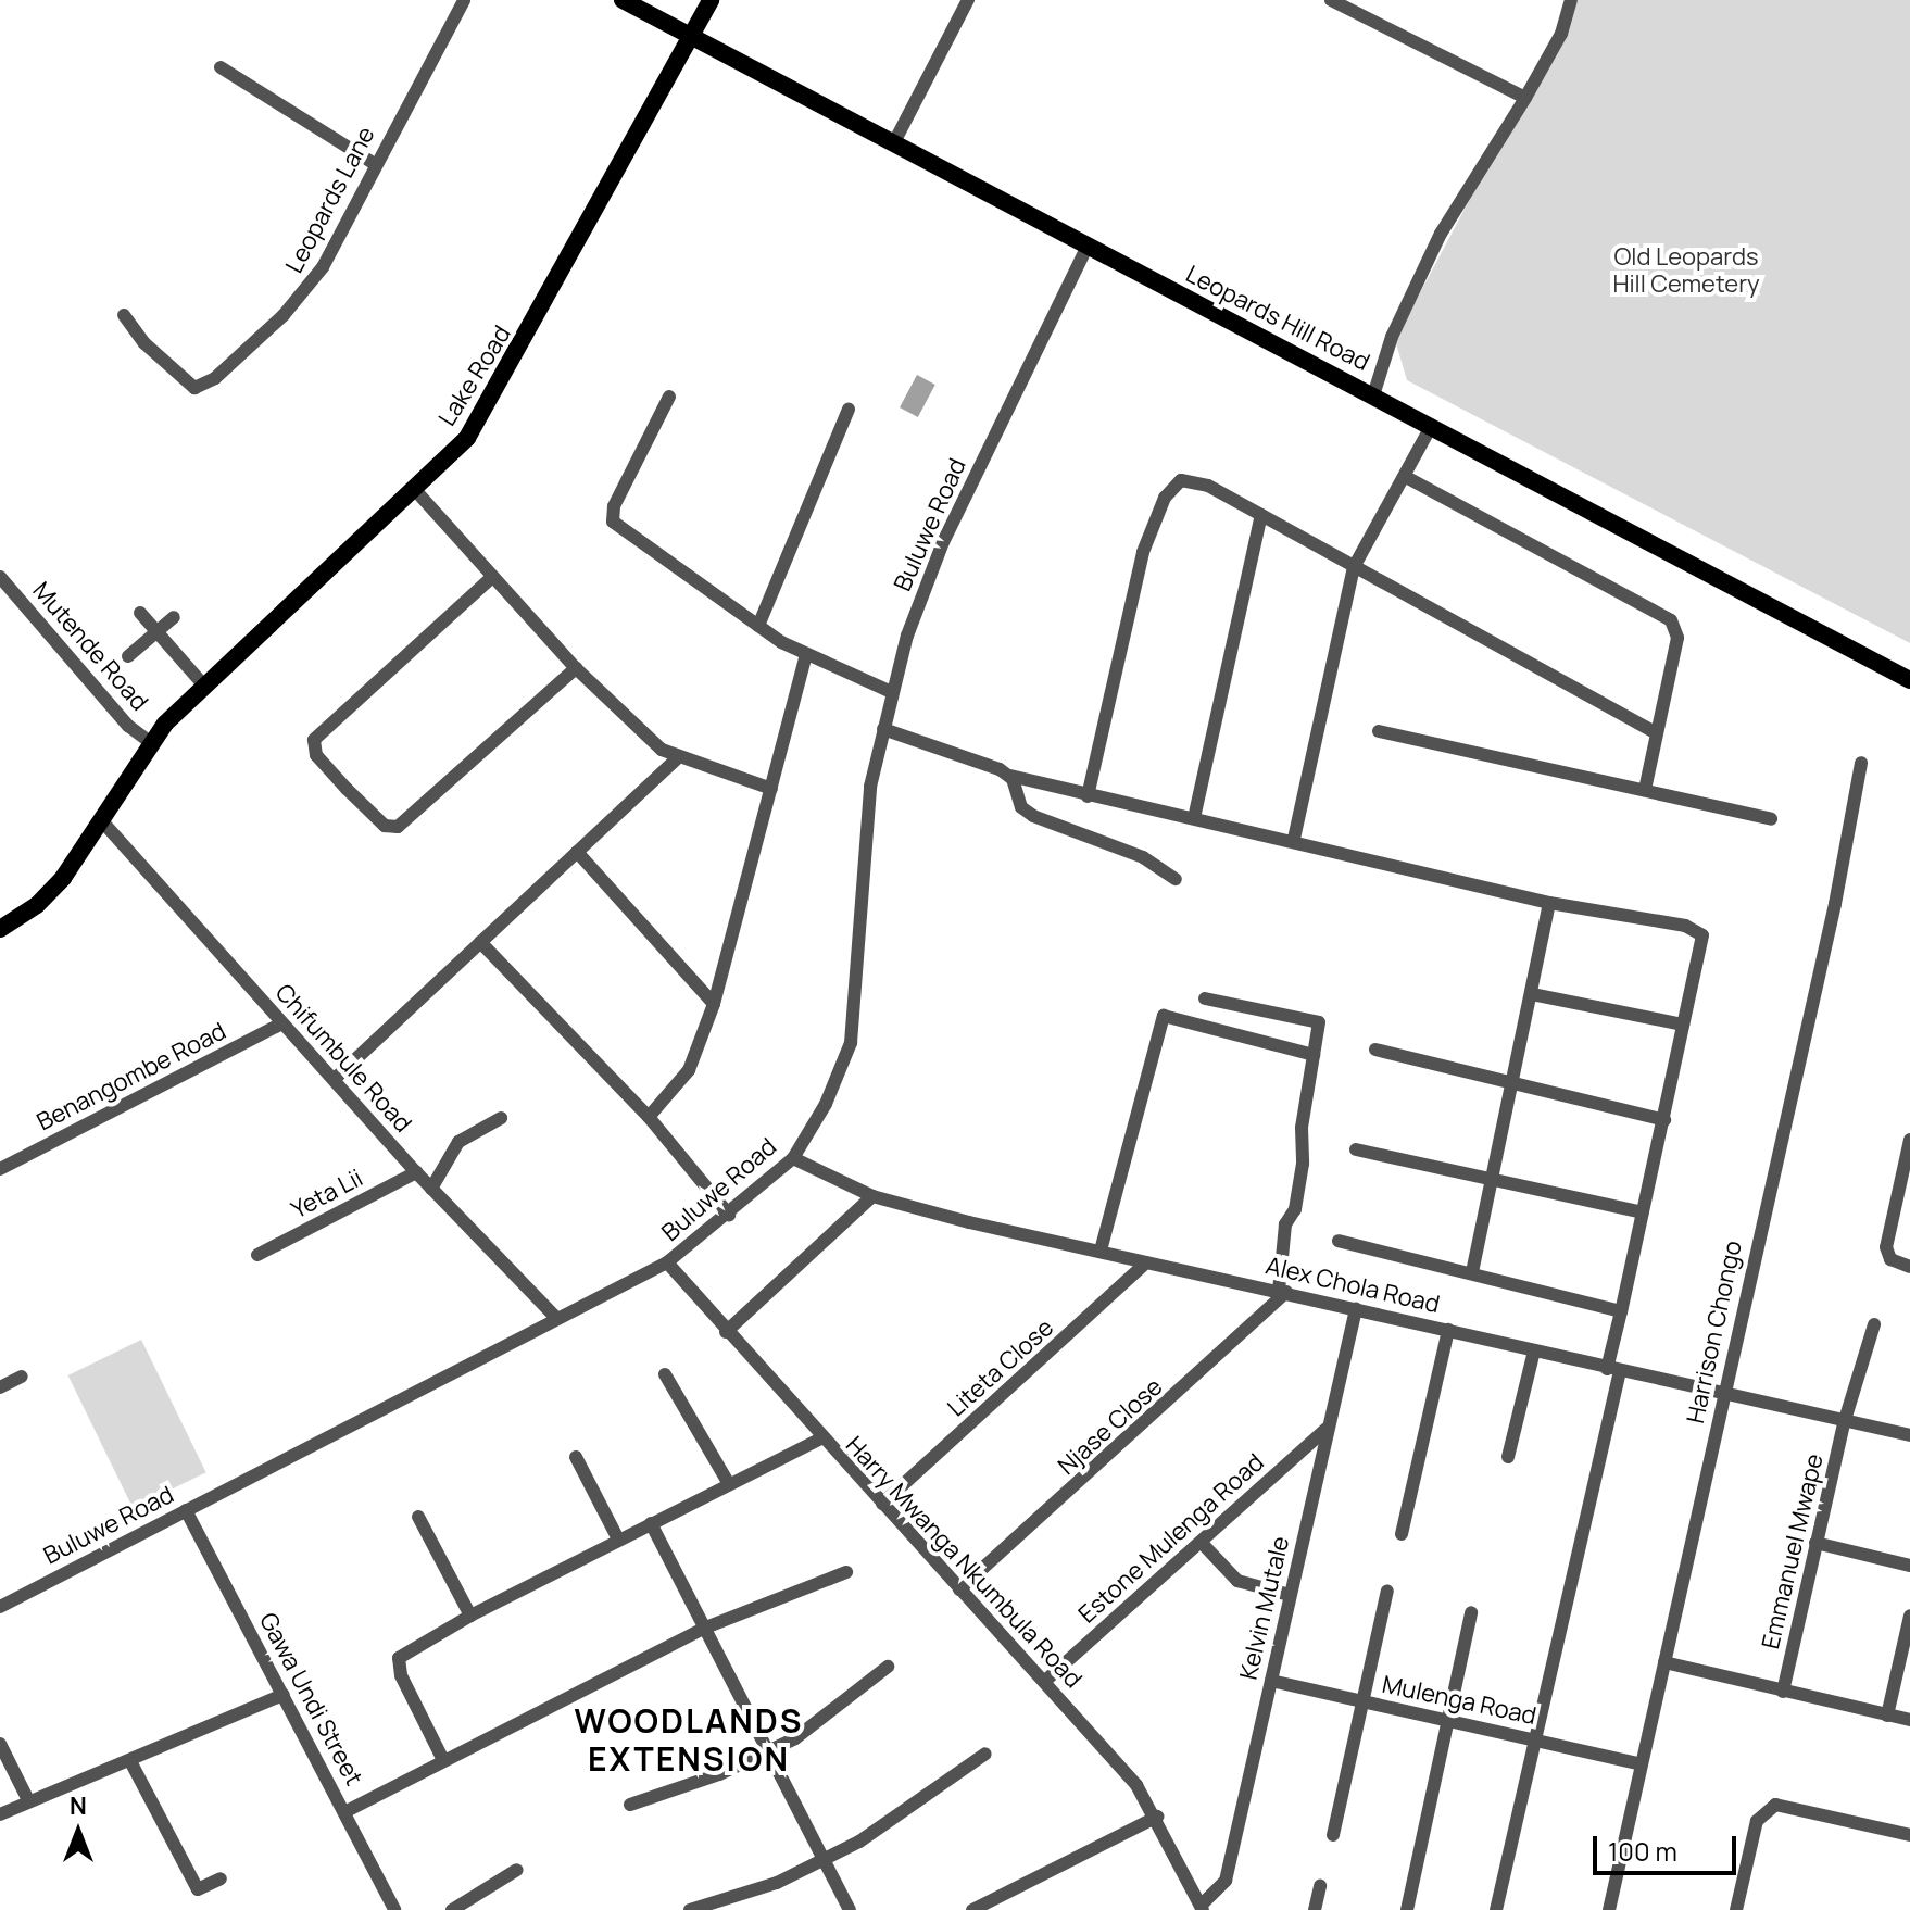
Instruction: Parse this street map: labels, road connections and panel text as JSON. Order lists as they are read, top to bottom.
{
  "streets": {
    "main road": ["Leopards Hill Road", "Lake Road"],
    "street": [
      "Leopards Lane",
      "Buluwe Road",
      "Mutende Road",
      "Chifumbule Road",
      "Benangombe Road",
      "Yeta Lii",
      "Alex Chola Road",
      "Harrison Chongo",
      "Liteta Close",
      "Njase Close",
      "Estone Mulenga Road",
      "Emmanuel Mwape",
      "Harry Mwanga Nkumbula Road",
      "Kelvin Mutale",
      "Gawa Undi Street",
      "Mulenga Road"
    ]
  },
  "crossings": [
    ["Leopards Hill Road", "Lake Road"],
    ["Leopards Hill Road", "Buluwe Road"],
    ["Lake Road", "Mutende Road"],
    ["Lake Road", "Chifumbule Road"],
    ["Buluwe Road", "Chifumbule Road"],
    ["Buluwe Road", "Alex Chola Road"],
    ["Buluwe Road", "Harry Mwanga Nkumbula Road"],
    ["Buluwe Road", "Gawa Undi Street"],
    ["Chifumbule Road", "Benangombe Road"],
    ["Chifumbule Road", "Yeta Lii"],
    ["Alex Chola Road", "Harrison Chongo"],
    ["Alex Chola Road", "Liteta Close"],
    ["Alex Chola Road", "Njase Close"],
    ["Alex Chola Road", "Emmanuel Mwape"],
    ["Alex Chola Road", "Kelvin Mutale"],
    ["Harrison Chongo", "Mulenga Road"],
    ["Liteta Close", "Harry Mwanga Nkumbula Road"],
    ["Njase Close", "Harry Mwanga Nkumbula Road"],
    ["Estone Mulenga Road", "Harry Mwanga Nkumbula Road"],
    ["Estone Mulenga Road", "Kelvin Mutale"],
    ["Harry Mwanga Nkumbula Road", "Kelvin Mutale"],
    ["Kelvin Mutale", "Mulenga Road"]
  ],
  "districts": ["WOODLANDS EXTENSION"],
  "parks": ["Old Leopards Hill Cemetery"],
  "scale_bar": "100 m",
  "north": "top"
}
